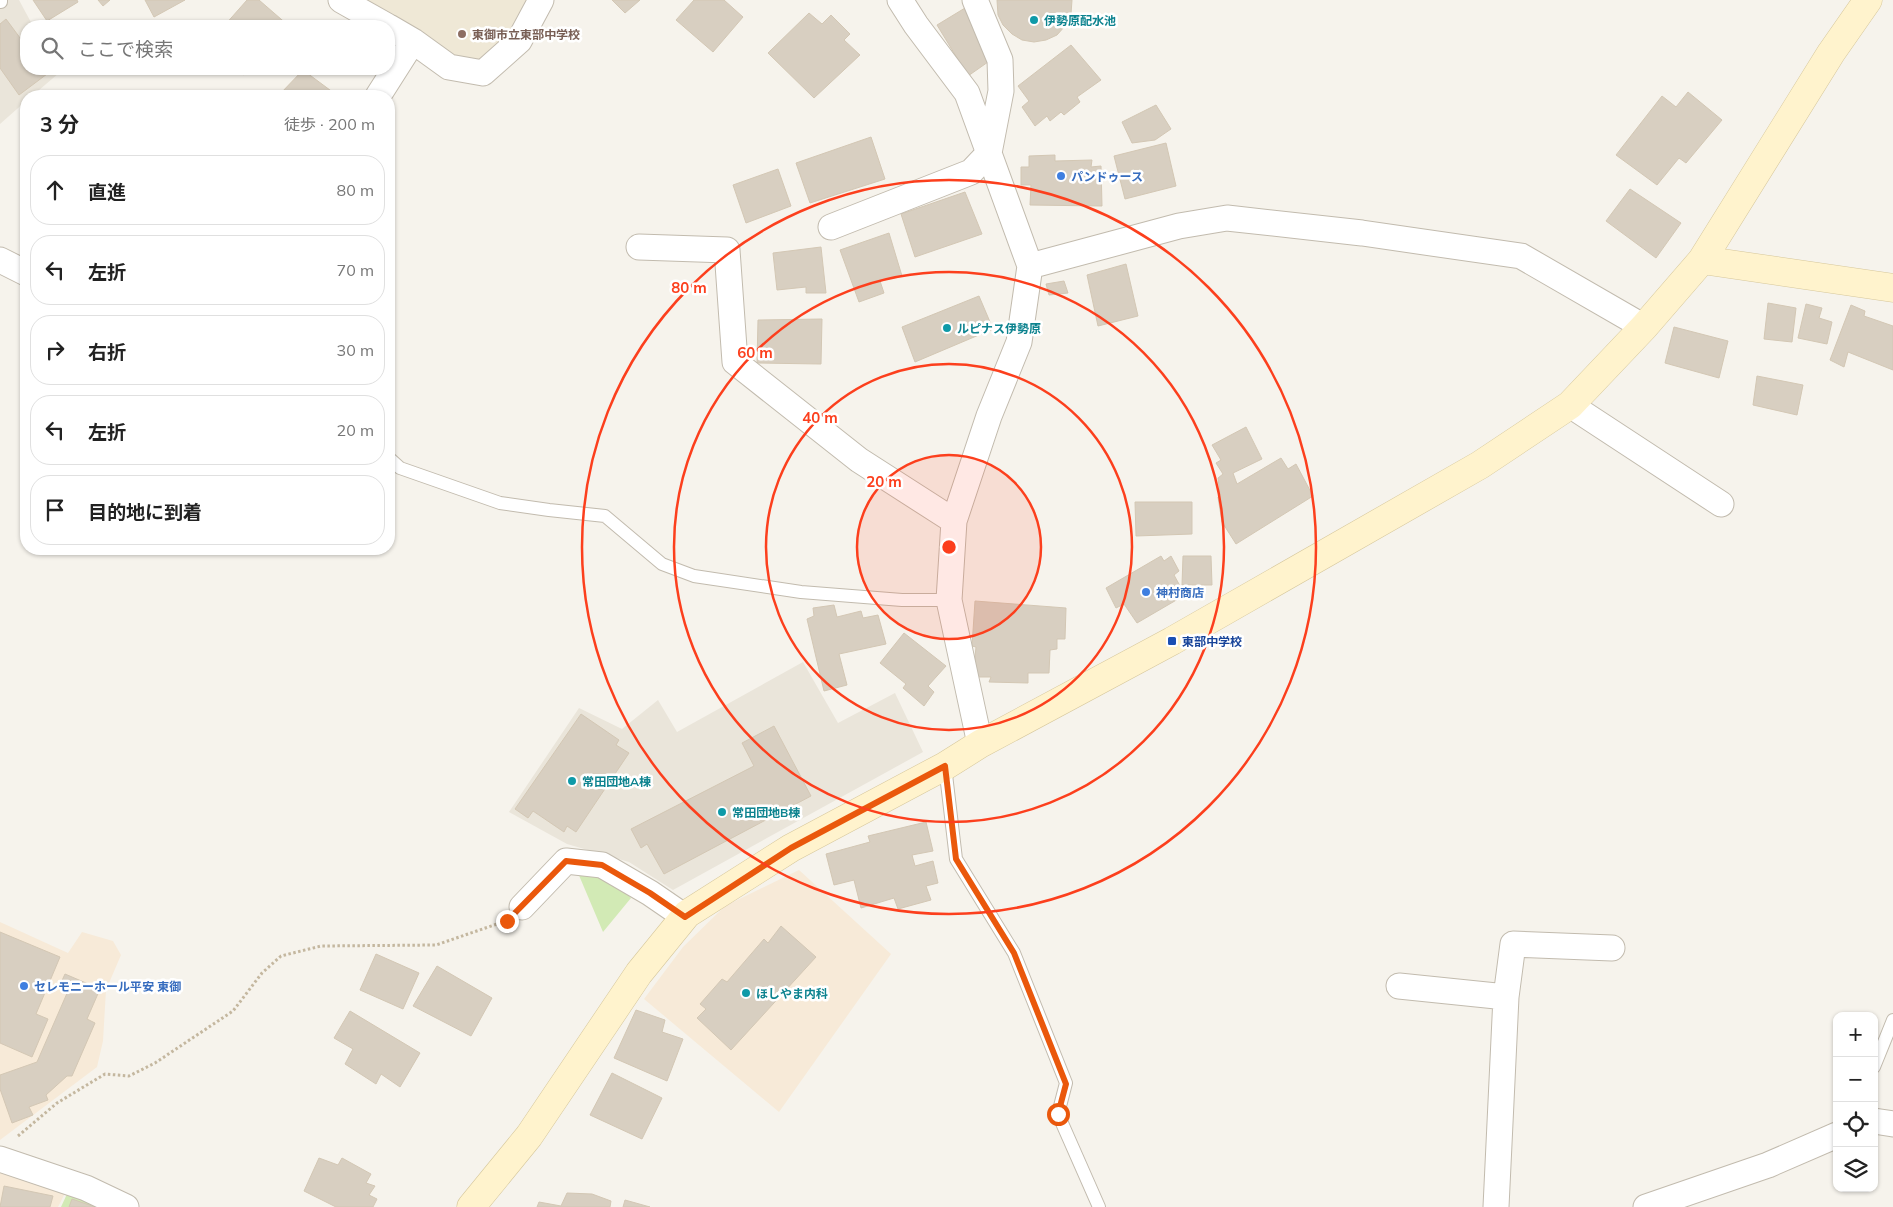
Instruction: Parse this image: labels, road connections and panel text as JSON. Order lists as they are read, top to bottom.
{
  "places": {
    "other": [
      "伊勢原配水池",
      "東御市立東部中学校",
      "パンドゥース",
      "ルピナス伊勢原",
      "神村商店",
      "常田団地A棟",
      "常田団地B棟",
      "セレモニーホール平安 東御",
      "ほしやま内科"
    ],
    "transit": ["東部中学校"]
  },
  "page": {
    "search": "ここで検索",
    "heading": ["3 分", "徒歩 · 200 m"],
    "list": [
      ["直進", "80 m"],
      ["左折", "70 m"],
      ["右折", "30 m"],
      ["左折", "20 m"],
      "目的地に到着"
    ],
    "map_buttons": ["+", "−"]
  },
  "rings": [
    "80 m",
    "60 m",
    "40 m",
    "20 m"
  ]
}
